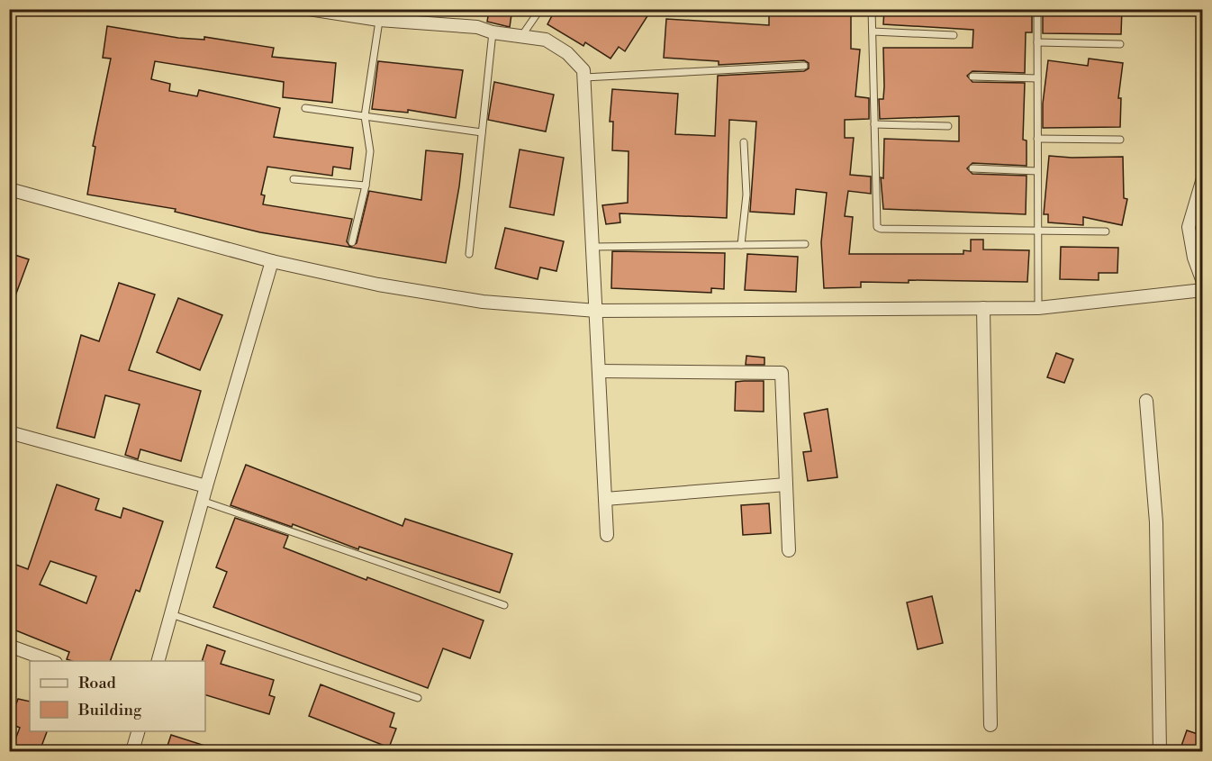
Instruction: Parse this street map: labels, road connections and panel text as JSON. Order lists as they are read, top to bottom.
{
  "legend": ["Road", "Building"]
}
